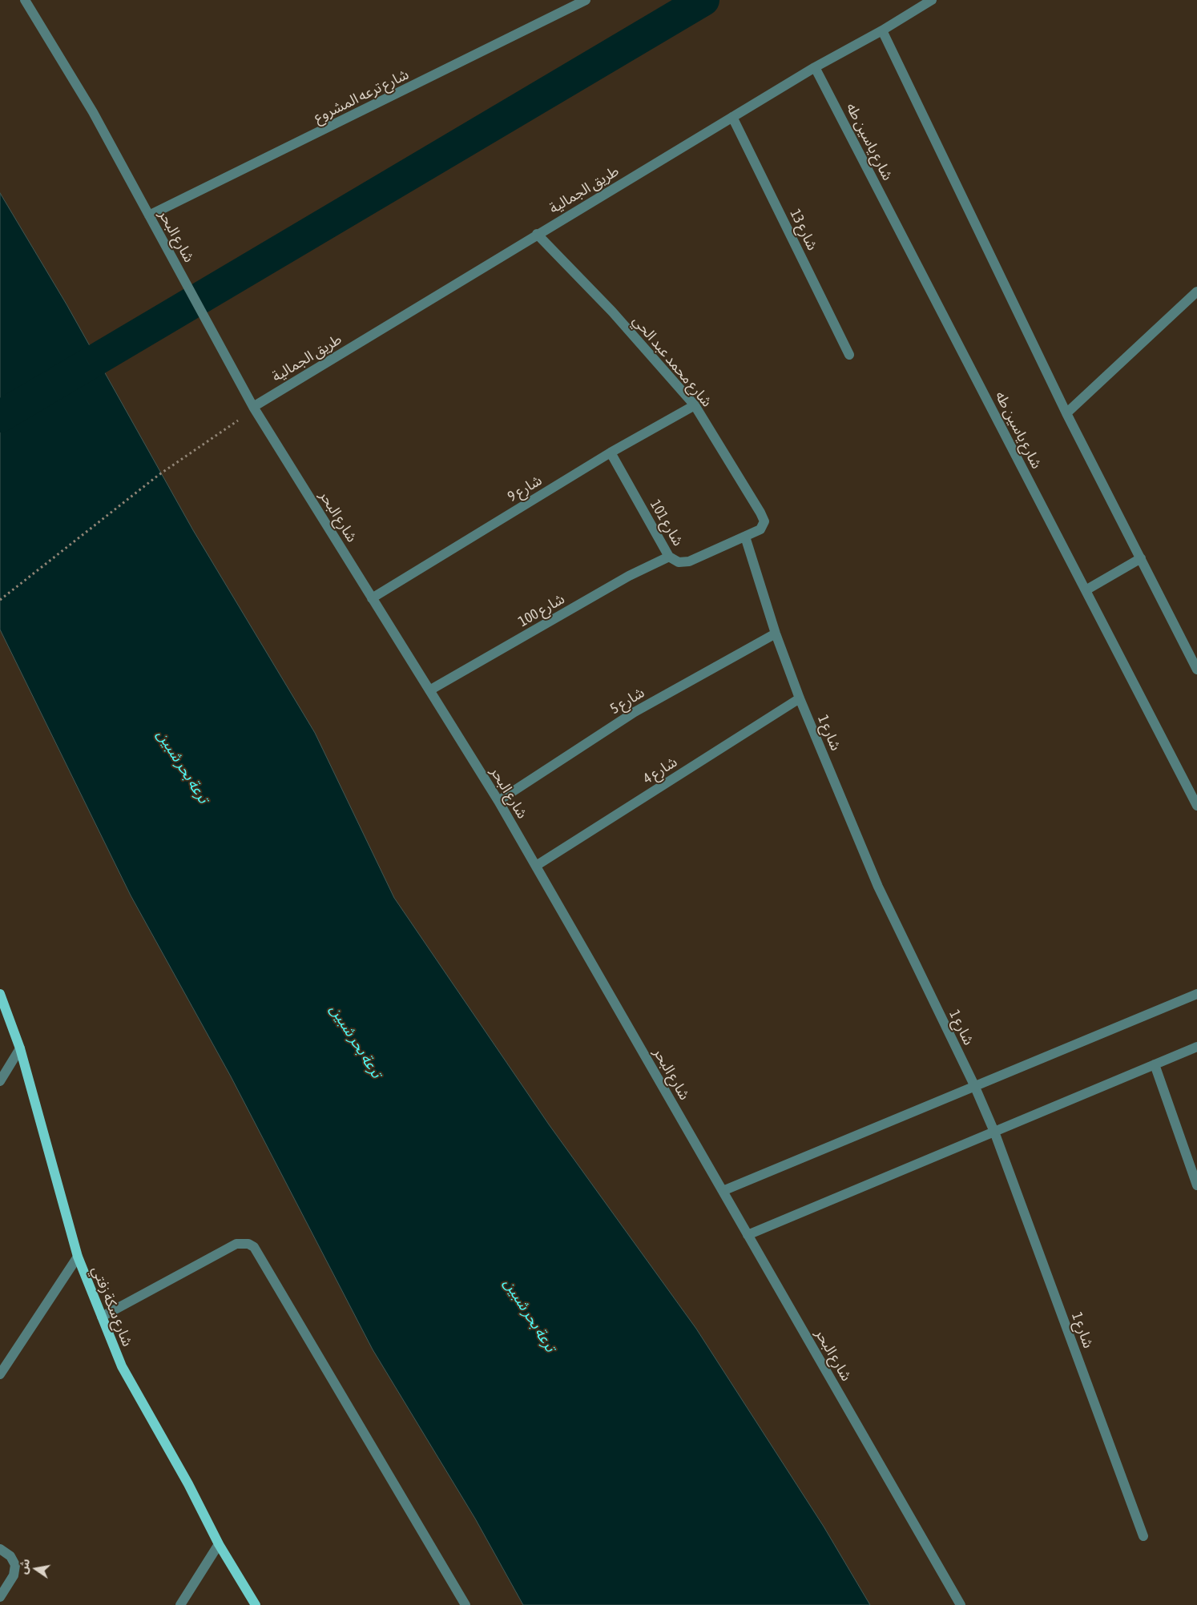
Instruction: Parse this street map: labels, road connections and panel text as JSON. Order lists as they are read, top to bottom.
{
  "streets": {
    "main road": ["شارع سكة زفتي"],
    "street": [
      "شارع ترعه المشروع",
      "شارع ياسين طه",
      "طريق الجمالية",
      "شارع 13",
      "شارع البحر",
      "شارع محمد عبد الحي",
      "شارع 9",
      "شارع 101",
      "شارع 100",
      "شارع 5",
      "شارع 1",
      "شارع 4"
    ]
  },
  "crossings": [
    ["شارع ترعه المشروع", "شارع البحر"],
    ["شارع ياسين طه", "طريق الجمالية"],
    ["طريق الجمالية", "شارع 13"],
    ["طريق الجمالية", "شارع البحر"],
    ["طريق الجمالية", "شارع محمد عبد الحي"],
    ["شارع البحر", "شارع 9"],
    ["شارع البحر", "شارع 100"],
    ["شارع البحر", "شارع 5"],
    ["شارع البحر", "شارع 4"],
    ["شارع محمد عبد الحي", "شارع 9"],
    ["شارع محمد عبد الحي", "شارع 101"],
    ["شارع محمد عبد الحي", "شارع 1"],
    ["شارع 9", "شارع 101"],
    ["شارع 101", "شارع 100"],
    ["شارع 101", "شارع 1"],
    ["شارع 5", "شارع 1"],
    ["شارع 1", "شارع 4"]
  ],
  "water": ["ترعة بحر شبين"],
  "north": "left"
}
